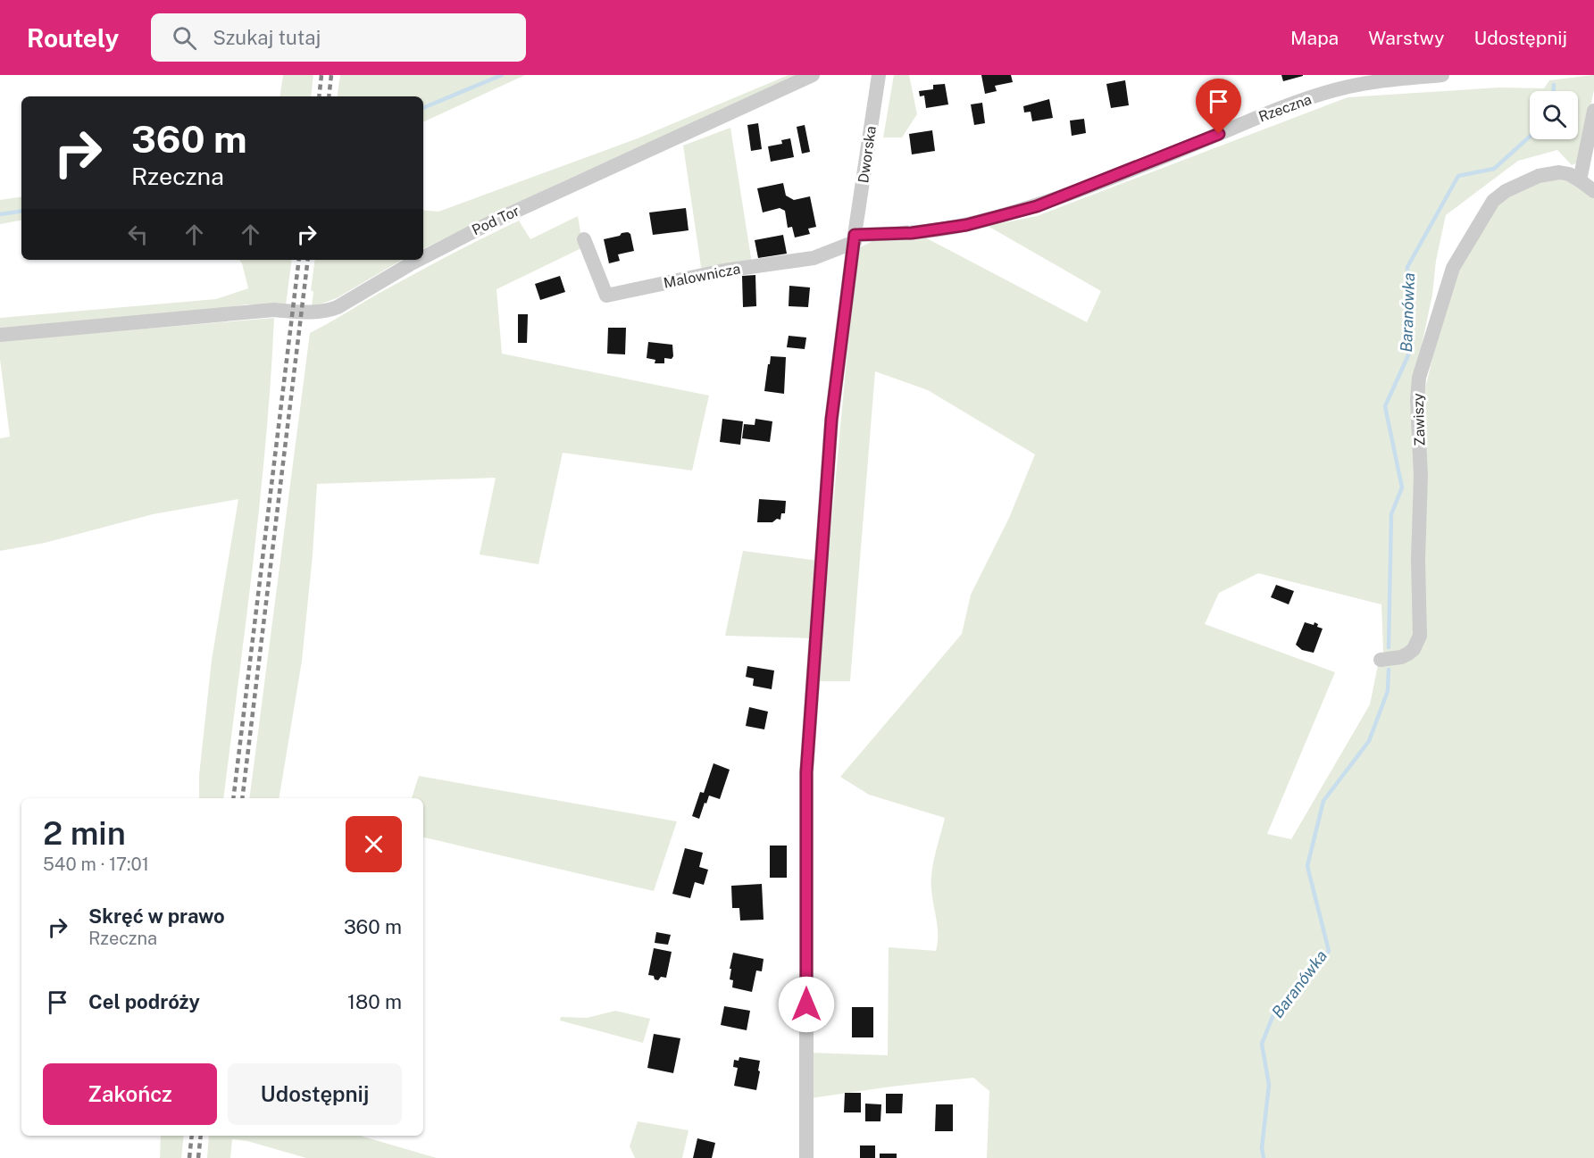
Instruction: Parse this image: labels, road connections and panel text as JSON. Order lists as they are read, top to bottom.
{
  "streets": {
    "street": [
      "Rzeczna",
      "Dworska",
      "Pod Tor",
      "Malownicza",
      "Zawiszy"
    ]
  },
  "crossings": [
    ["Rzeczna", "Dworska"],
    ["Rzeczna", "Malownicza"],
    ["Dworska", "Malownicza"]
  ],
  "water": ["Baranówka"],
  "page": {
    "header": "Routely",
    "search": "Szukaj tutaj",
    "nav": ["Mapa", "Warstwy", "Udostępnij"],
    "turn": ["360 m", "Rzeczna"],
    "heading": ["2 min", "540 m · 17:01"],
    "list": [
      {
        "name": "Skręć w prawo",
        "note": "Rzeczna",
        "value": "360 m"
      },
      {
        "name": "Cel podróży",
        "value": "180 m"
      }
    ],
    "buttons": ["Zakończ", "Udostępnij"]
  }
}
